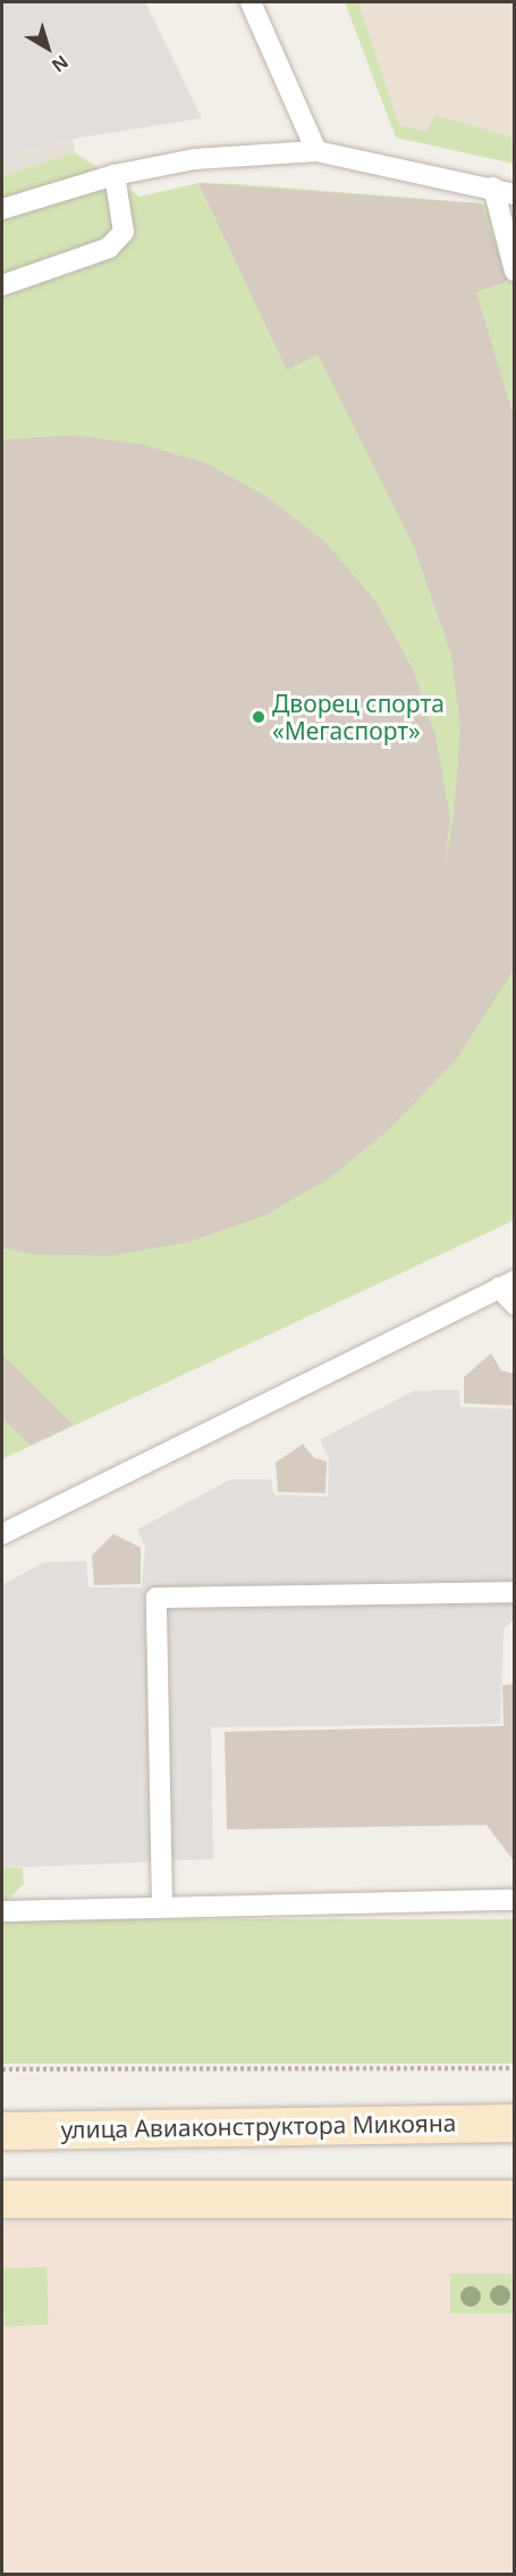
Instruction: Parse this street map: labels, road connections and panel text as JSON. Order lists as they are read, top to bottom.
{
  "streets": {
    "street": ["улица Авиаконструктора Микояна"]
  },
  "places": ["Дворец спорта «Мегаспорт»"],
  "north": "bottom right"
}
